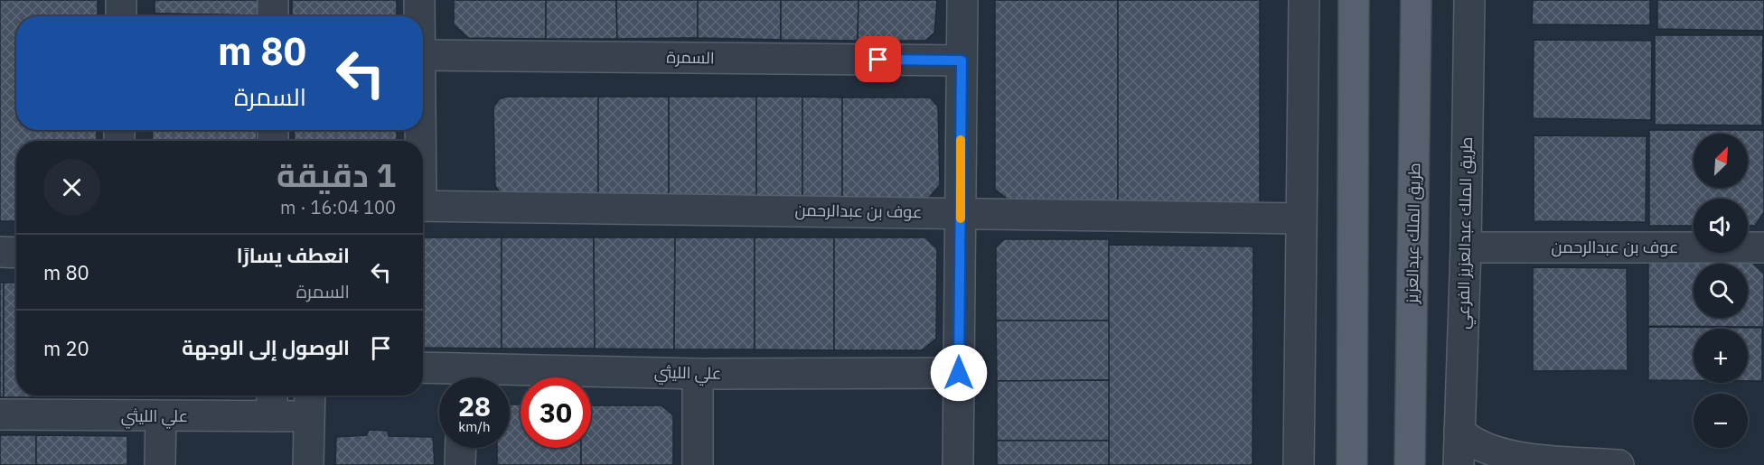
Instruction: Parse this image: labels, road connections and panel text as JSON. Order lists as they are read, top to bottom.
{
  "streets": {
    "main road": ["طريق الملك عبدالعزيز"],
    "street": [
      "السمرة",
      "عوف بن عبدالرحمن",
      "طريق الملك عبدالعزيز الفرعي",
      "علي الليثي"
    ]
  },
  "crossings": [
    ["عوف بن عبدالرحمن", "طريق الملك عبدالعزيز الفرعي"]
  ],
  "north": "top right",
  "page": {
    "turn": ["80 m", "السمرة"],
    "map_buttons": ["+", "−"],
    "heading": ["1 دقيقة", "100 m · 16:04"],
    "list": [
      {
        "name": "انعطف يسارًا",
        "note": "السمرة",
        "value": "80 m"
      },
      {
        "name": "الوصول إلى الوجهة",
        "value": "20 m"
      }
    ],
    "speed": "28 km/h",
    "limit": "30"
  }
}
